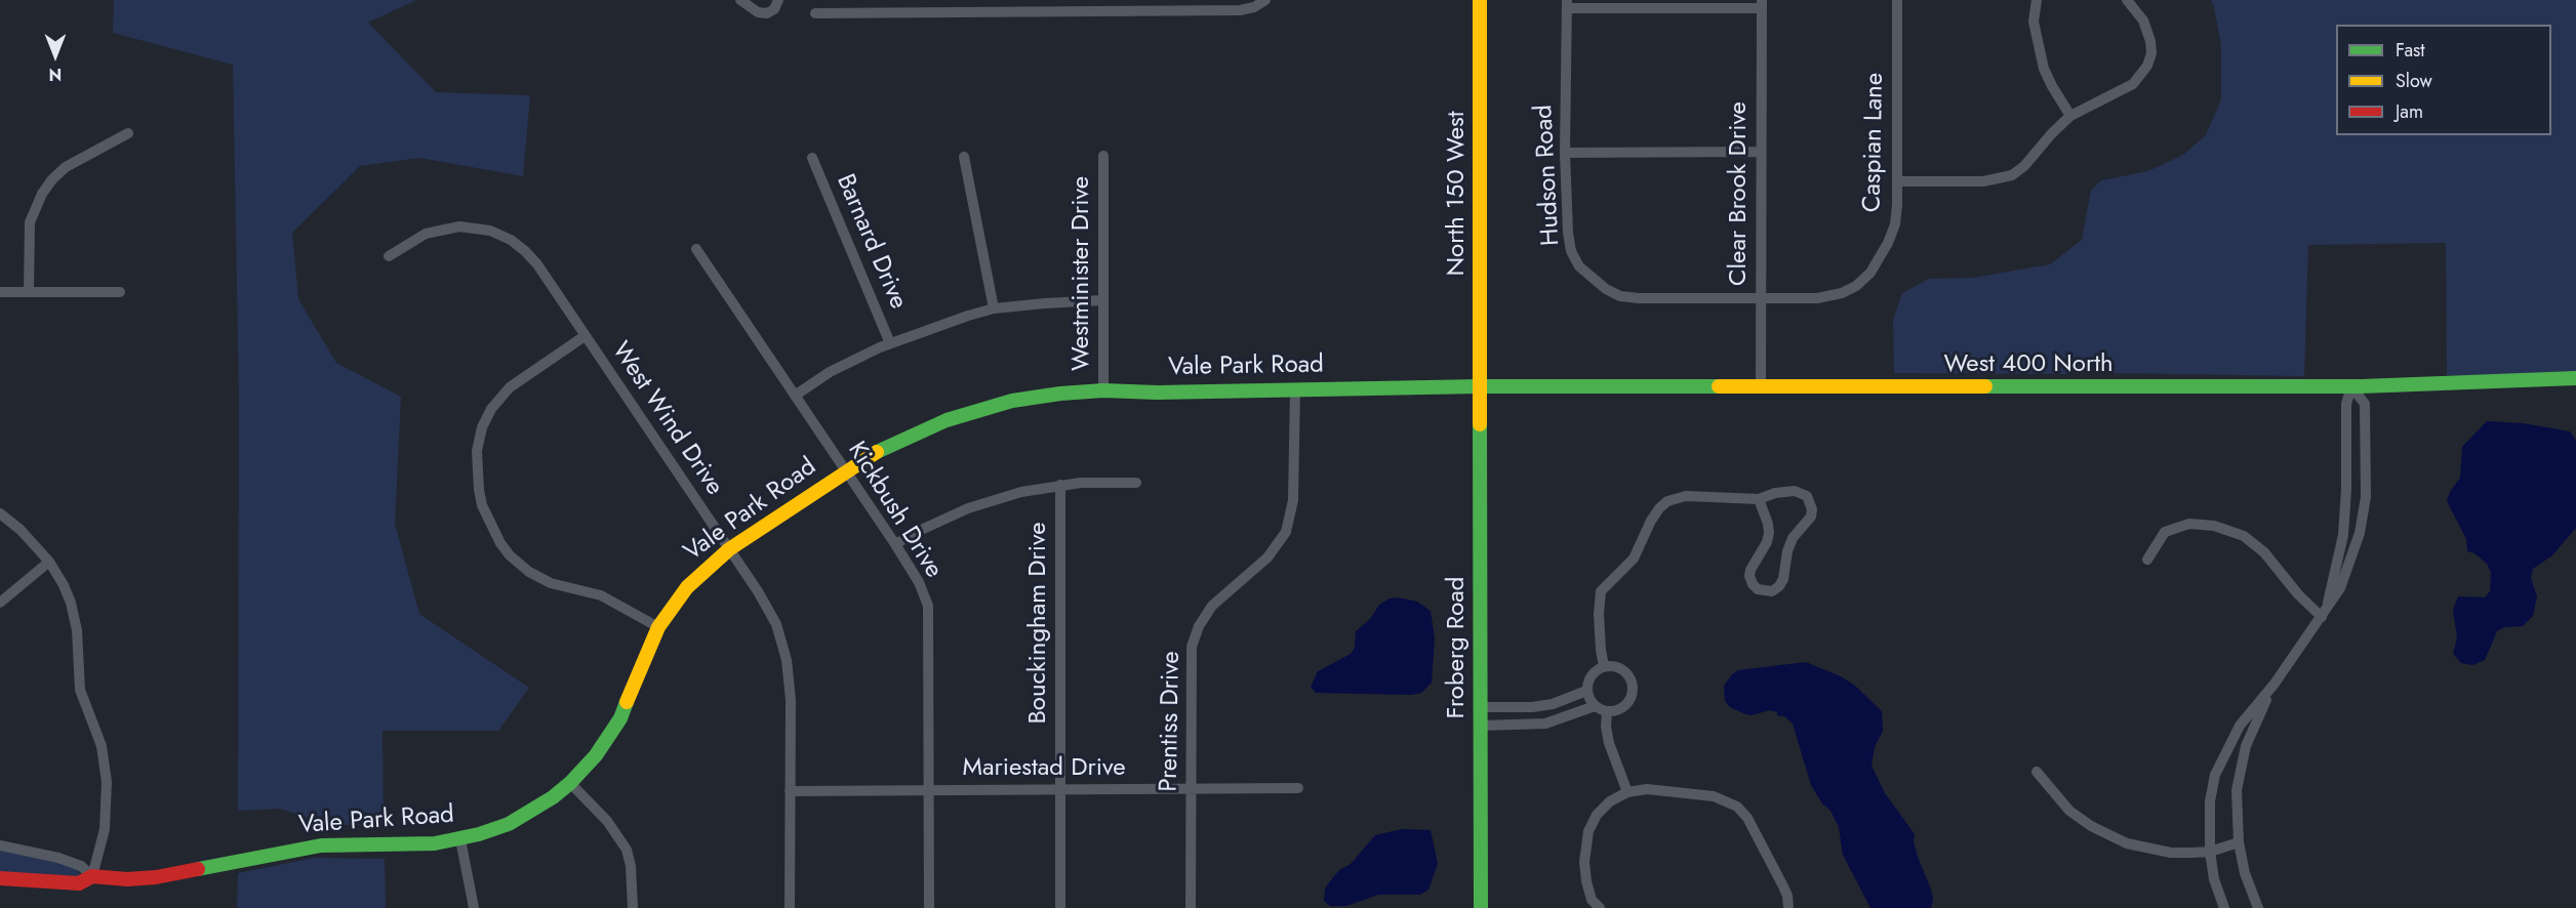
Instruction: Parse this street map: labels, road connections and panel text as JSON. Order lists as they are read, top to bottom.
{
  "streets": {
    "street": [
      "Caspian Lane",
      "Hudson Road",
      "North 150 West",
      "Clear Brook Drive",
      "Barnard Drive",
      "Westminister Drive",
      "West 400 North",
      "Vale Park Road",
      "West Wind Drive",
      "Kickbush Drive",
      "Bouckingham Drive",
      "Froberg Road",
      "Prentiss Drive",
      "Mariestad Drive"
    ]
  },
  "crossings": [
    ["Caspian Lane", "Hudson Road"],
    ["Caspian Lane", "Clear Brook Drive"],
    ["Hudson Road", "Clear Brook Drive"],
    ["North 150 West", "West 400 North"],
    ["North 150 West", "Vale Park Road"],
    ["North 150 West", "Froberg Road"],
    ["Clear Brook Drive", "West 400 North"],
    ["Westminister Drive", "Vale Park Road"],
    ["West 400 North", "Vale Park Road"],
    ["West 400 North", "Froberg Road"],
    ["Vale Park Road", "West Wind Drive"],
    ["Vale Park Road", "Kickbush Drive"],
    ["Vale Park Road", "Froberg Road"],
    ["Vale Park Road", "Prentiss Drive"],
    ["West Wind Drive", "Mariestad Drive"],
    ["Kickbush Drive", "Mariestad Drive"],
    ["Bouckingham Drive", "Mariestad Drive"],
    ["Prentiss Drive", "Mariestad Drive"]
  ],
  "legend": ["Fast", "Slow", "Jam"],
  "north": "bottom"
}
